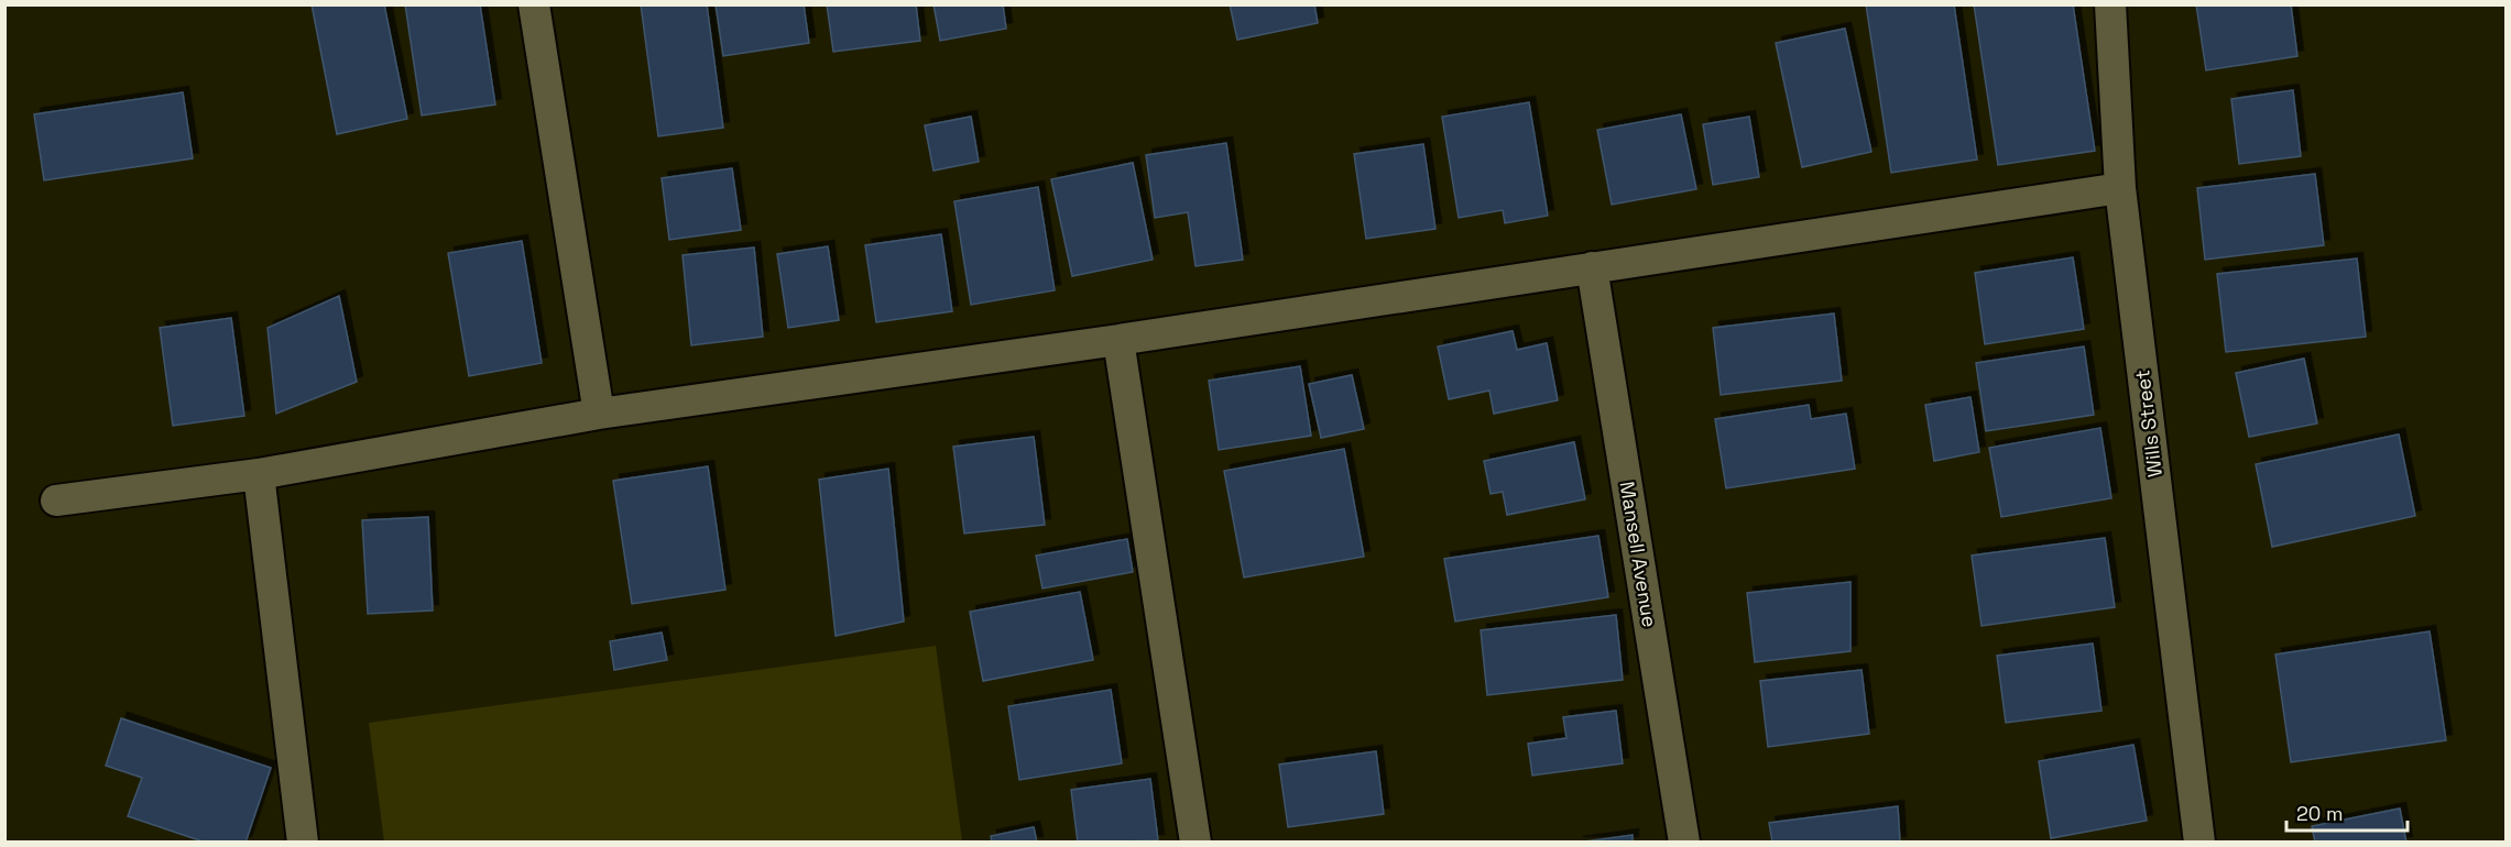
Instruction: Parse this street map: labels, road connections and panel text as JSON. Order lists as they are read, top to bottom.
{
  "streets": {
    "street": ["Wills Street", "Mansell Avenue"]
  },
  "scale_bar": "20 m"
}
